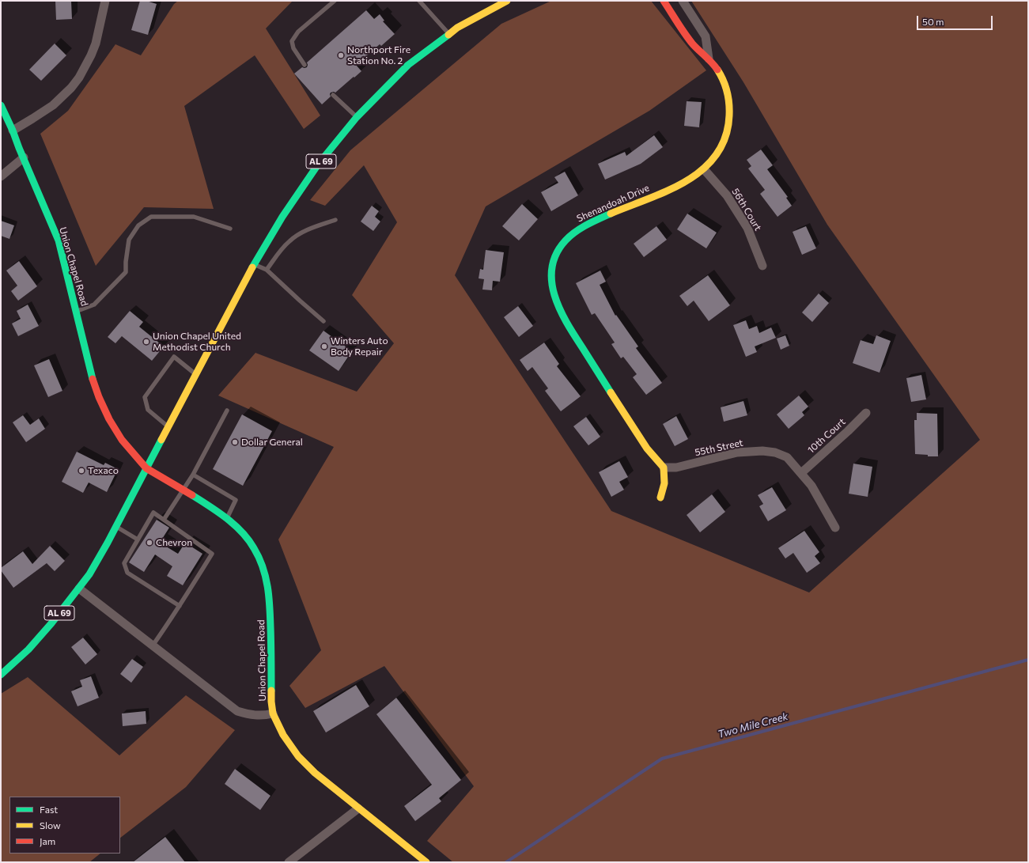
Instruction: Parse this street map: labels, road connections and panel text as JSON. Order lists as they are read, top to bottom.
{
  "streets": {
    "street": [
      "AL 69",
      "Shenandoah Drive",
      "56th Court",
      "Union Chapel Road",
      "10th Court",
      "55th Street"
    ]
  },
  "crossings": [
    ["AL 69", "Union Chapel Road"],
    ["Shenandoah Drive", "56th Court"],
    ["Shenandoah Drive", "55th Street"],
    ["10th Court", "55th Street"]
  ],
  "water": ["Two Mile Creek"],
  "places": [
    "Northport Fire Station No. 2",
    "Union Chapel United Methodist Church",
    "Winters Auto Body Repair",
    "Dollar General",
    "Texaco",
    "Chevron"
  ],
  "legend": ["Fast", "Slow", "Jam"],
  "scale_bar": "50 m"
}
